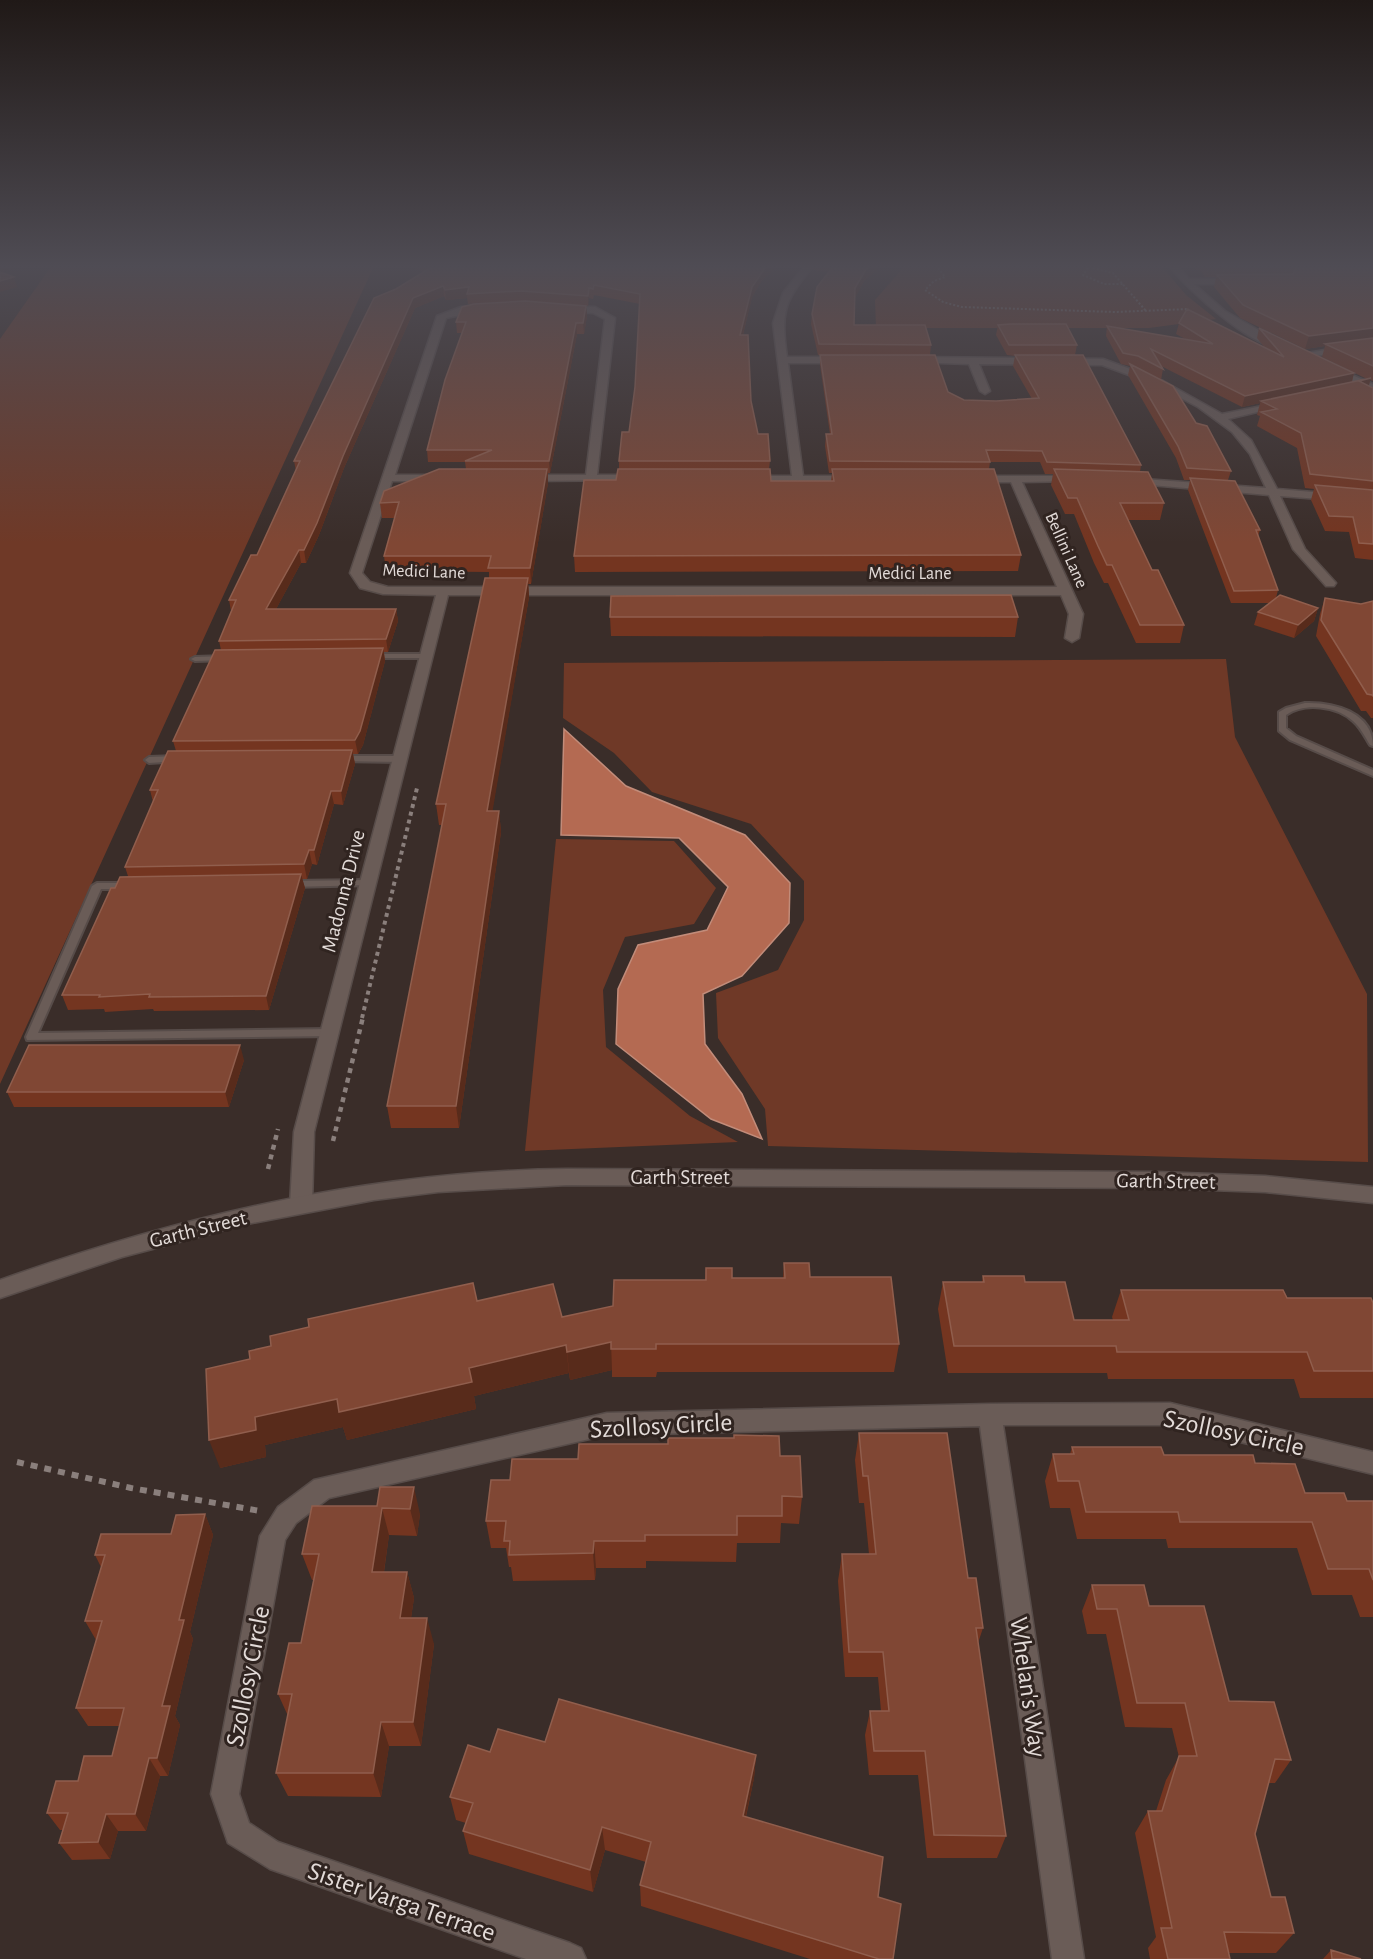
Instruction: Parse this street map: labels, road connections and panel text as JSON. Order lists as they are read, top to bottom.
{
  "streets": {
    "street": [
      "Bellini Lane",
      "Medici Lane",
      "Madonna Drive",
      "Garth Street",
      "Szollosy Circle",
      "Whelan's Way",
      "Sister Varga Terrace"
    ]
  },
  "crossings": [
    ["Bellini Lane", "Medici Lane"],
    ["Medici Lane", "Madonna Drive"],
    ["Madonna Drive", "Garth Street"],
    ["Szollosy Circle", "Whelan's Way"],
    ["Szollosy Circle", "Sister Varga Terrace"]
  ]
}
